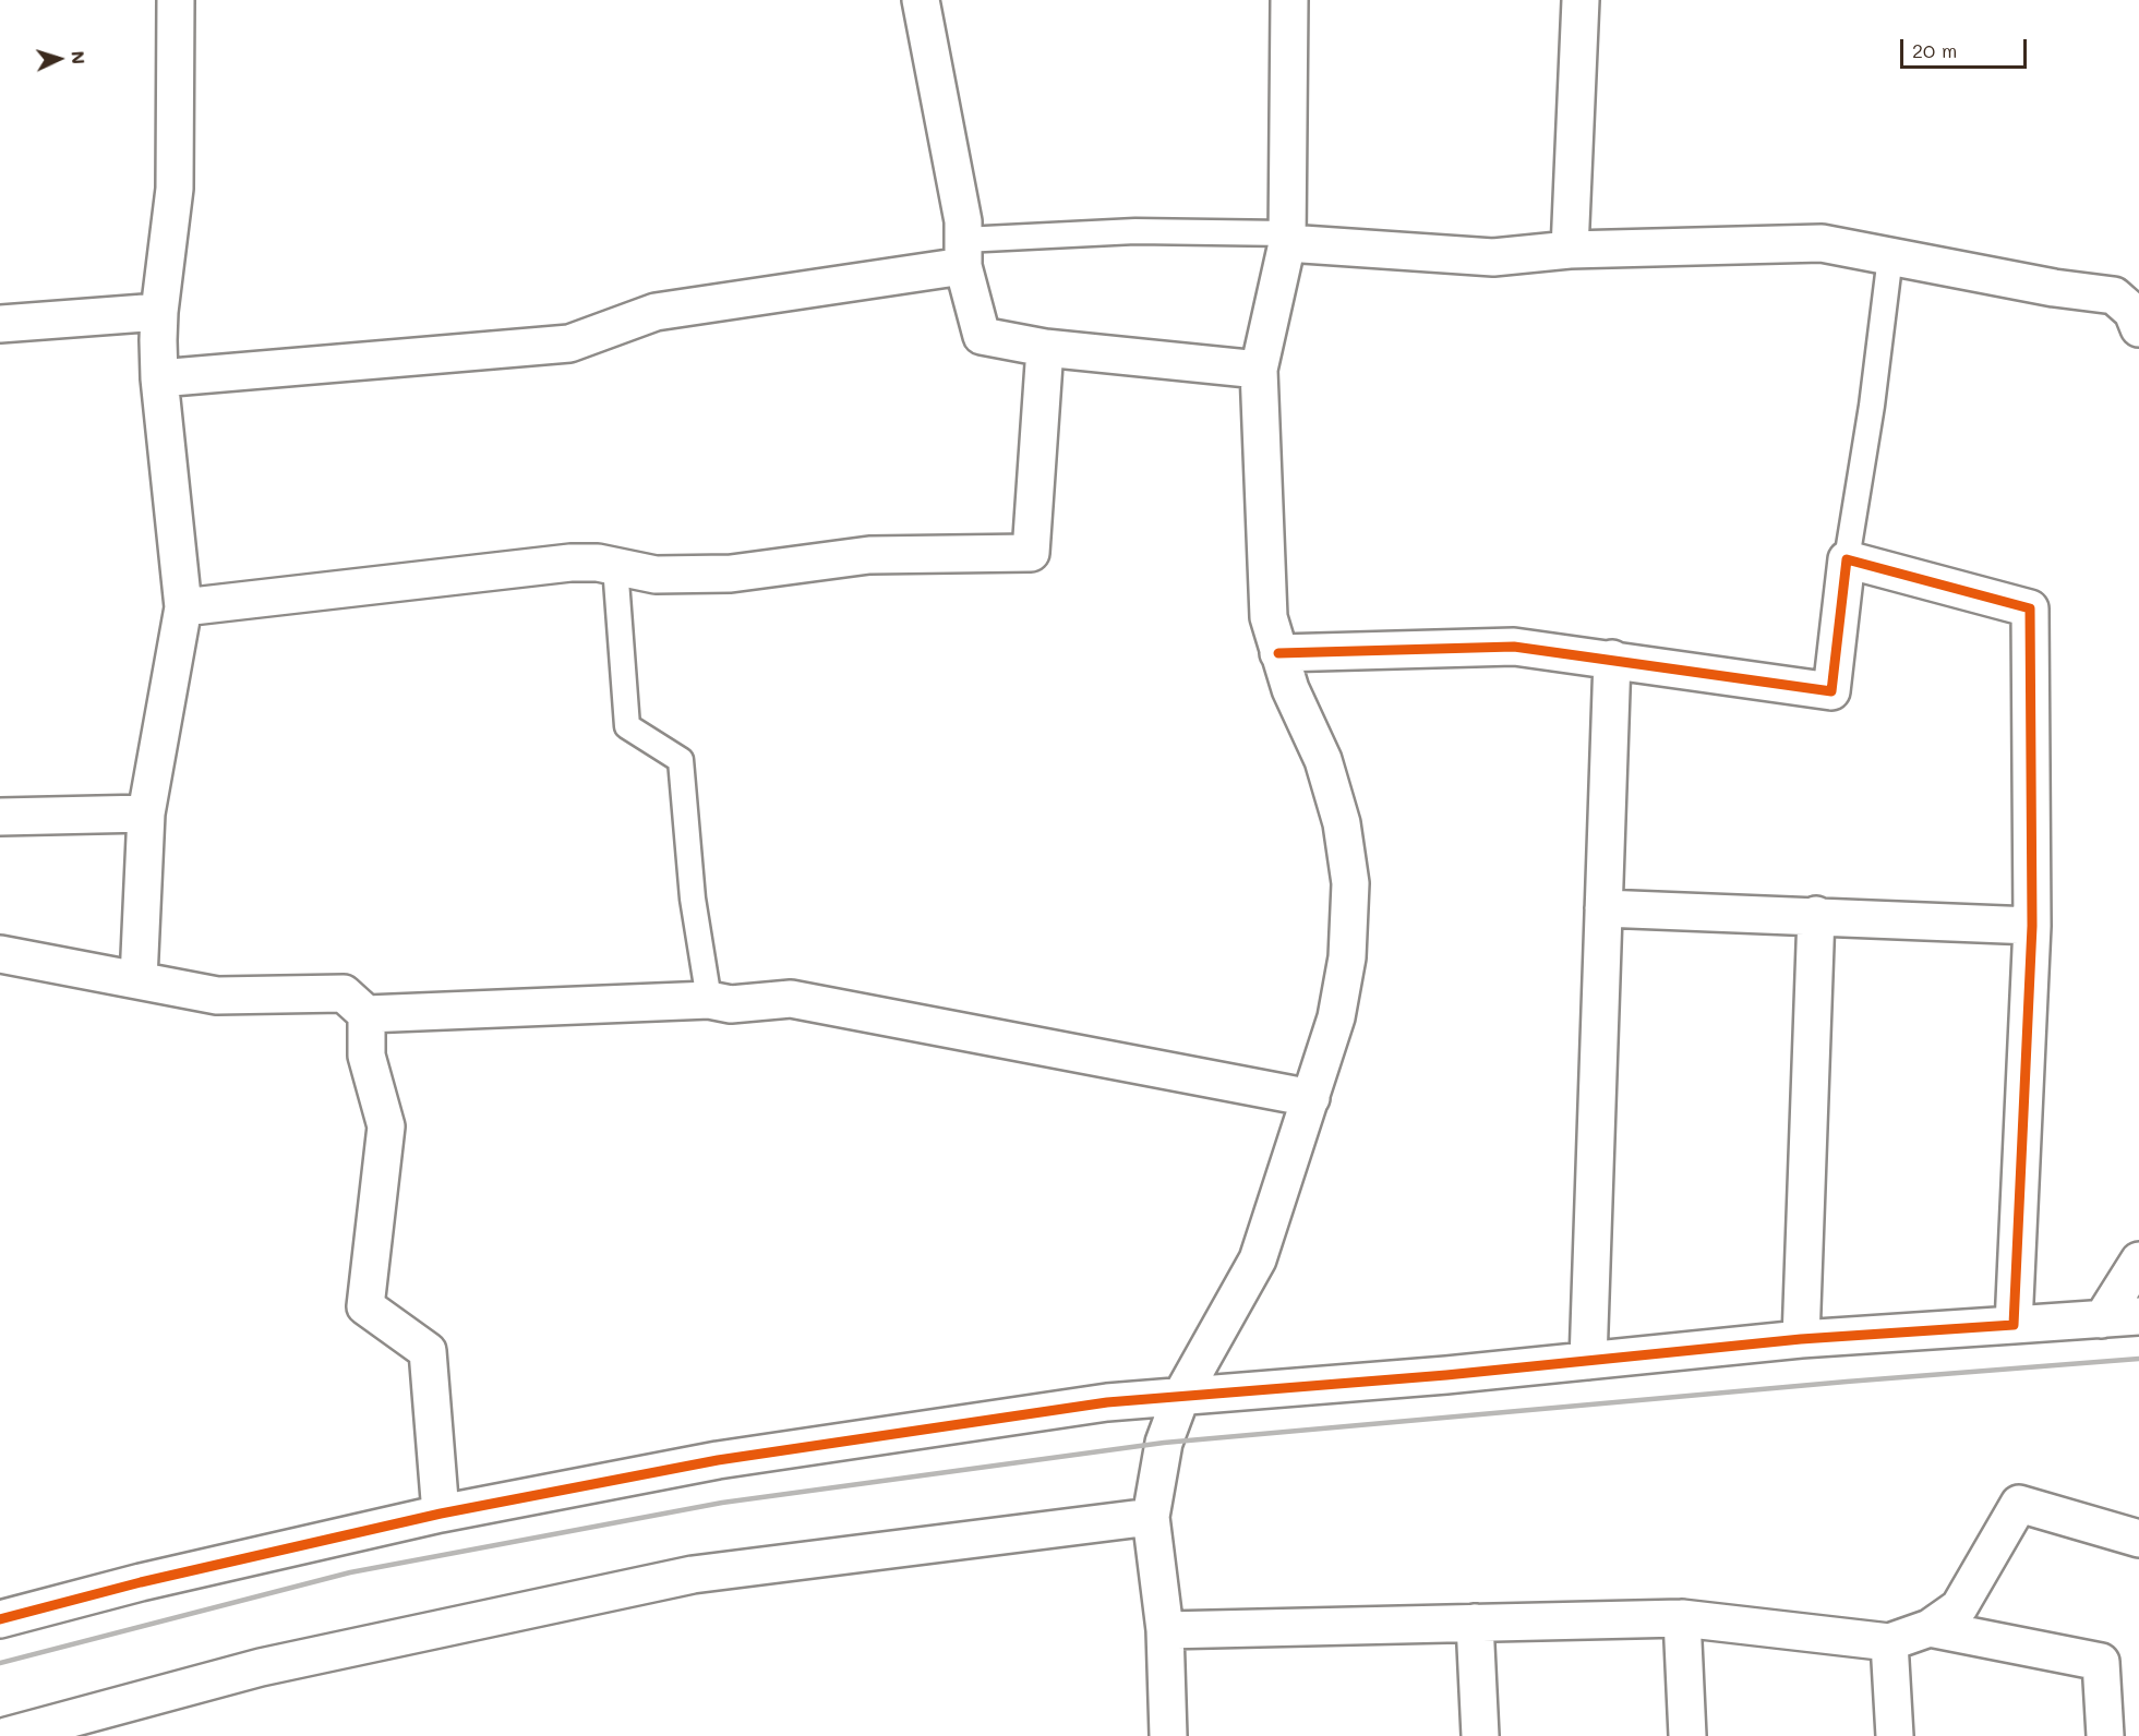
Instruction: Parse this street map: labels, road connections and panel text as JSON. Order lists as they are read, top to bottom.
{
  "scale_bar": "20 m",
  "north": "right"
}
